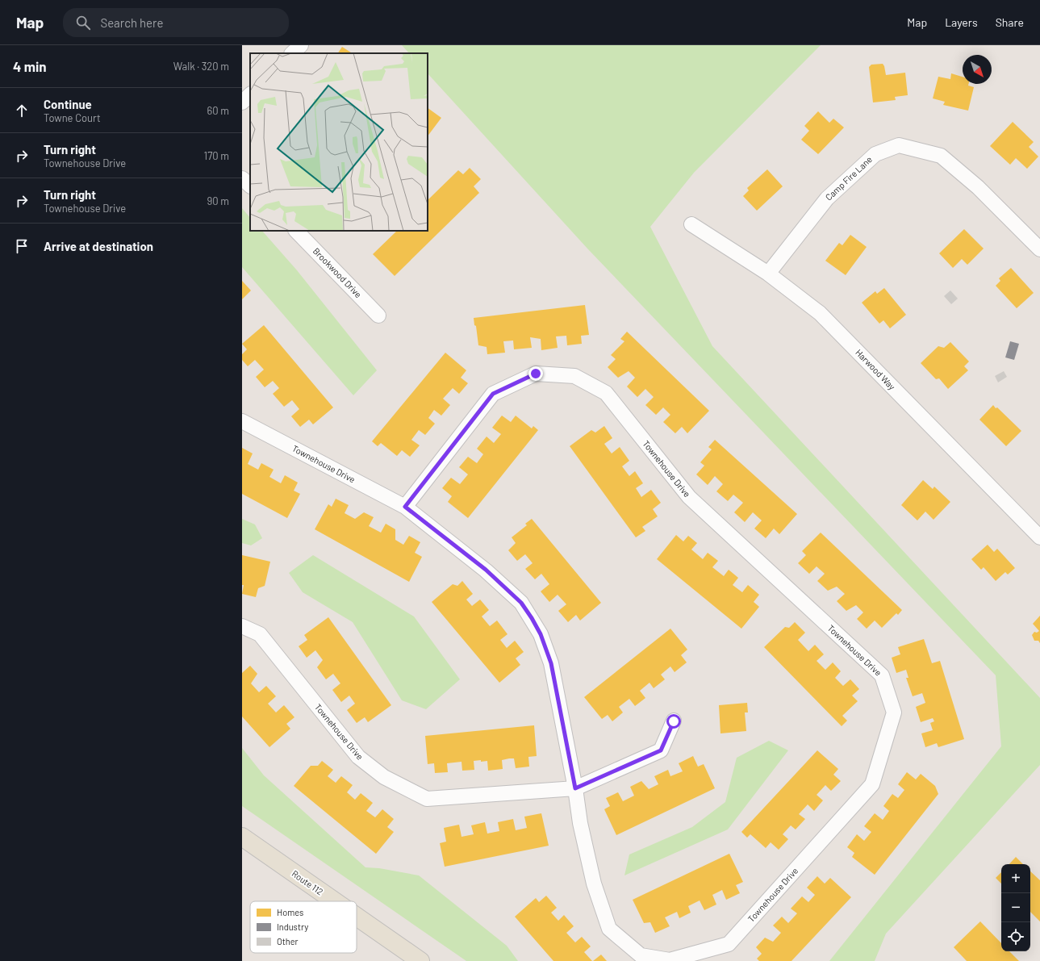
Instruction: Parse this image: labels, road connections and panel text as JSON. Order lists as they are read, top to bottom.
{
  "streets": {
    "main road": ["Route 112"],
    "street": [
      "Camp Fire Lane",
      "Brookwood Drive",
      "Harwood Way",
      "Townehouse Drive"
    ]
  },
  "crossings": [
    ["Camp Fire Lane", "Harwood Way"]
  ],
  "legend": ["Homes", "Industry", "Other"],
  "north": "bottom right",
  "page": {
    "header": "Map",
    "search": "Search here",
    "nav": ["Map", "Layers", "Share"],
    "heading": ["4 min", "Walk · 320 m"],
    "list": [
      ["Continue", "Towne Court", "60 m"],
      ["Turn right", "Townehouse Drive", "170 m"],
      ["Turn right", "Townehouse Drive", "90 m"],
      "Arrive at destination"
    ],
    "map_buttons": ["+", "−"]
  }
}
